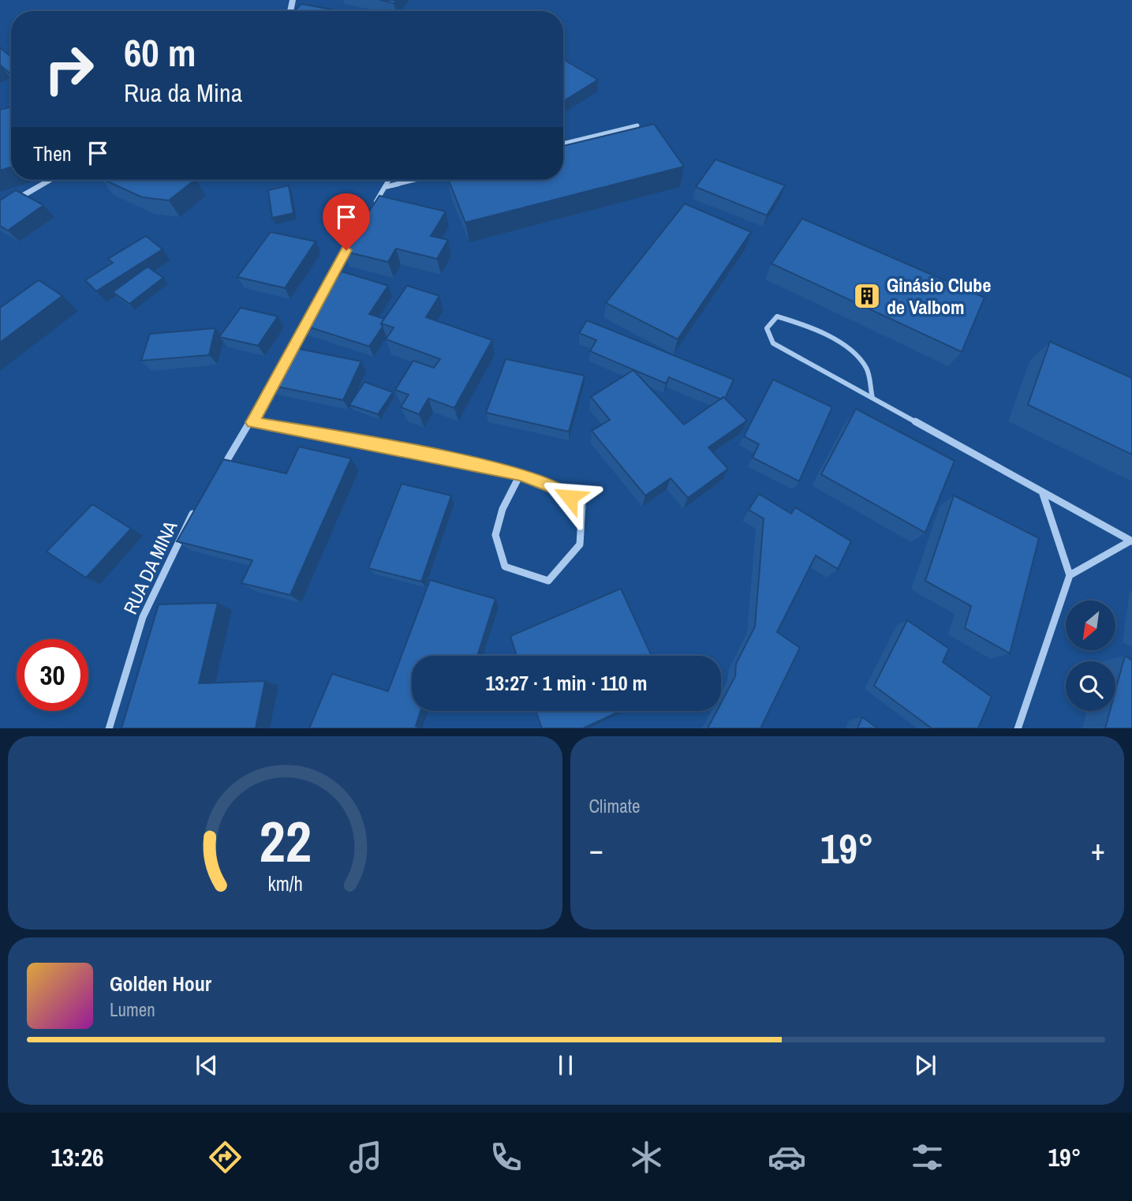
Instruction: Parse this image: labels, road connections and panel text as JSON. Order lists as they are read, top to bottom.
{
  "streets": {
    "street": ["RUA DA MINA"]
  },
  "places": {
    "building": ["Ginásio Clube de Valbom"]
  },
  "north": "bottom left",
  "page": {
    "turn": ["60 m", "Rua da Mina"],
    "then": "Then",
    "limit": "30",
    "trip": "13:27 · 1 min · 110 m",
    "tile": "Climate",
    "heat": ["−", "19°", "+"],
    "song": ["Golden Hour", "Lumen"],
    "tabs": ["13:26", "19°"],
    "gauge": ["22", "km/h"]
  }
}
